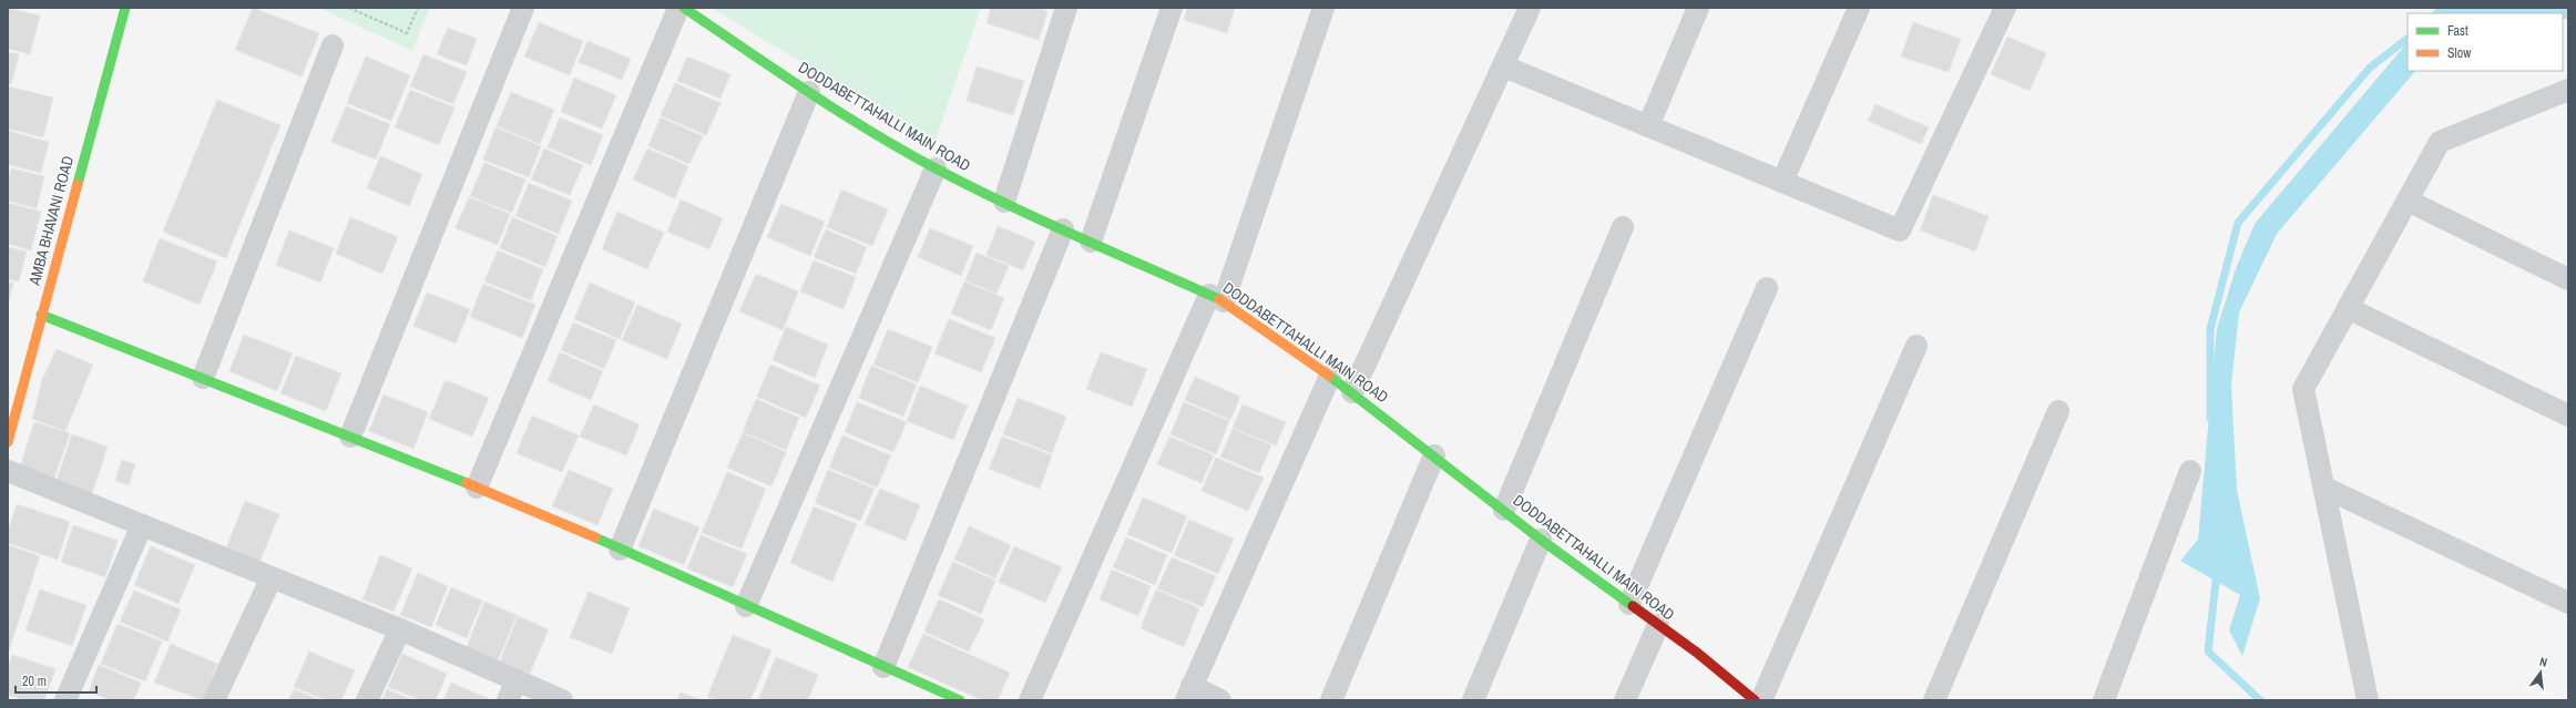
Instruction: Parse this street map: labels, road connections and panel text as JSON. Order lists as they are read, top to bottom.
{
  "streets": {
    "street": ["DODDABETTAHALLI MAIN ROAD", "AMBA BHAVANI ROAD"]
  },
  "legend": ["Fast", "Slow"],
  "scale_bar": "20 m",
  "north": "top"
}
